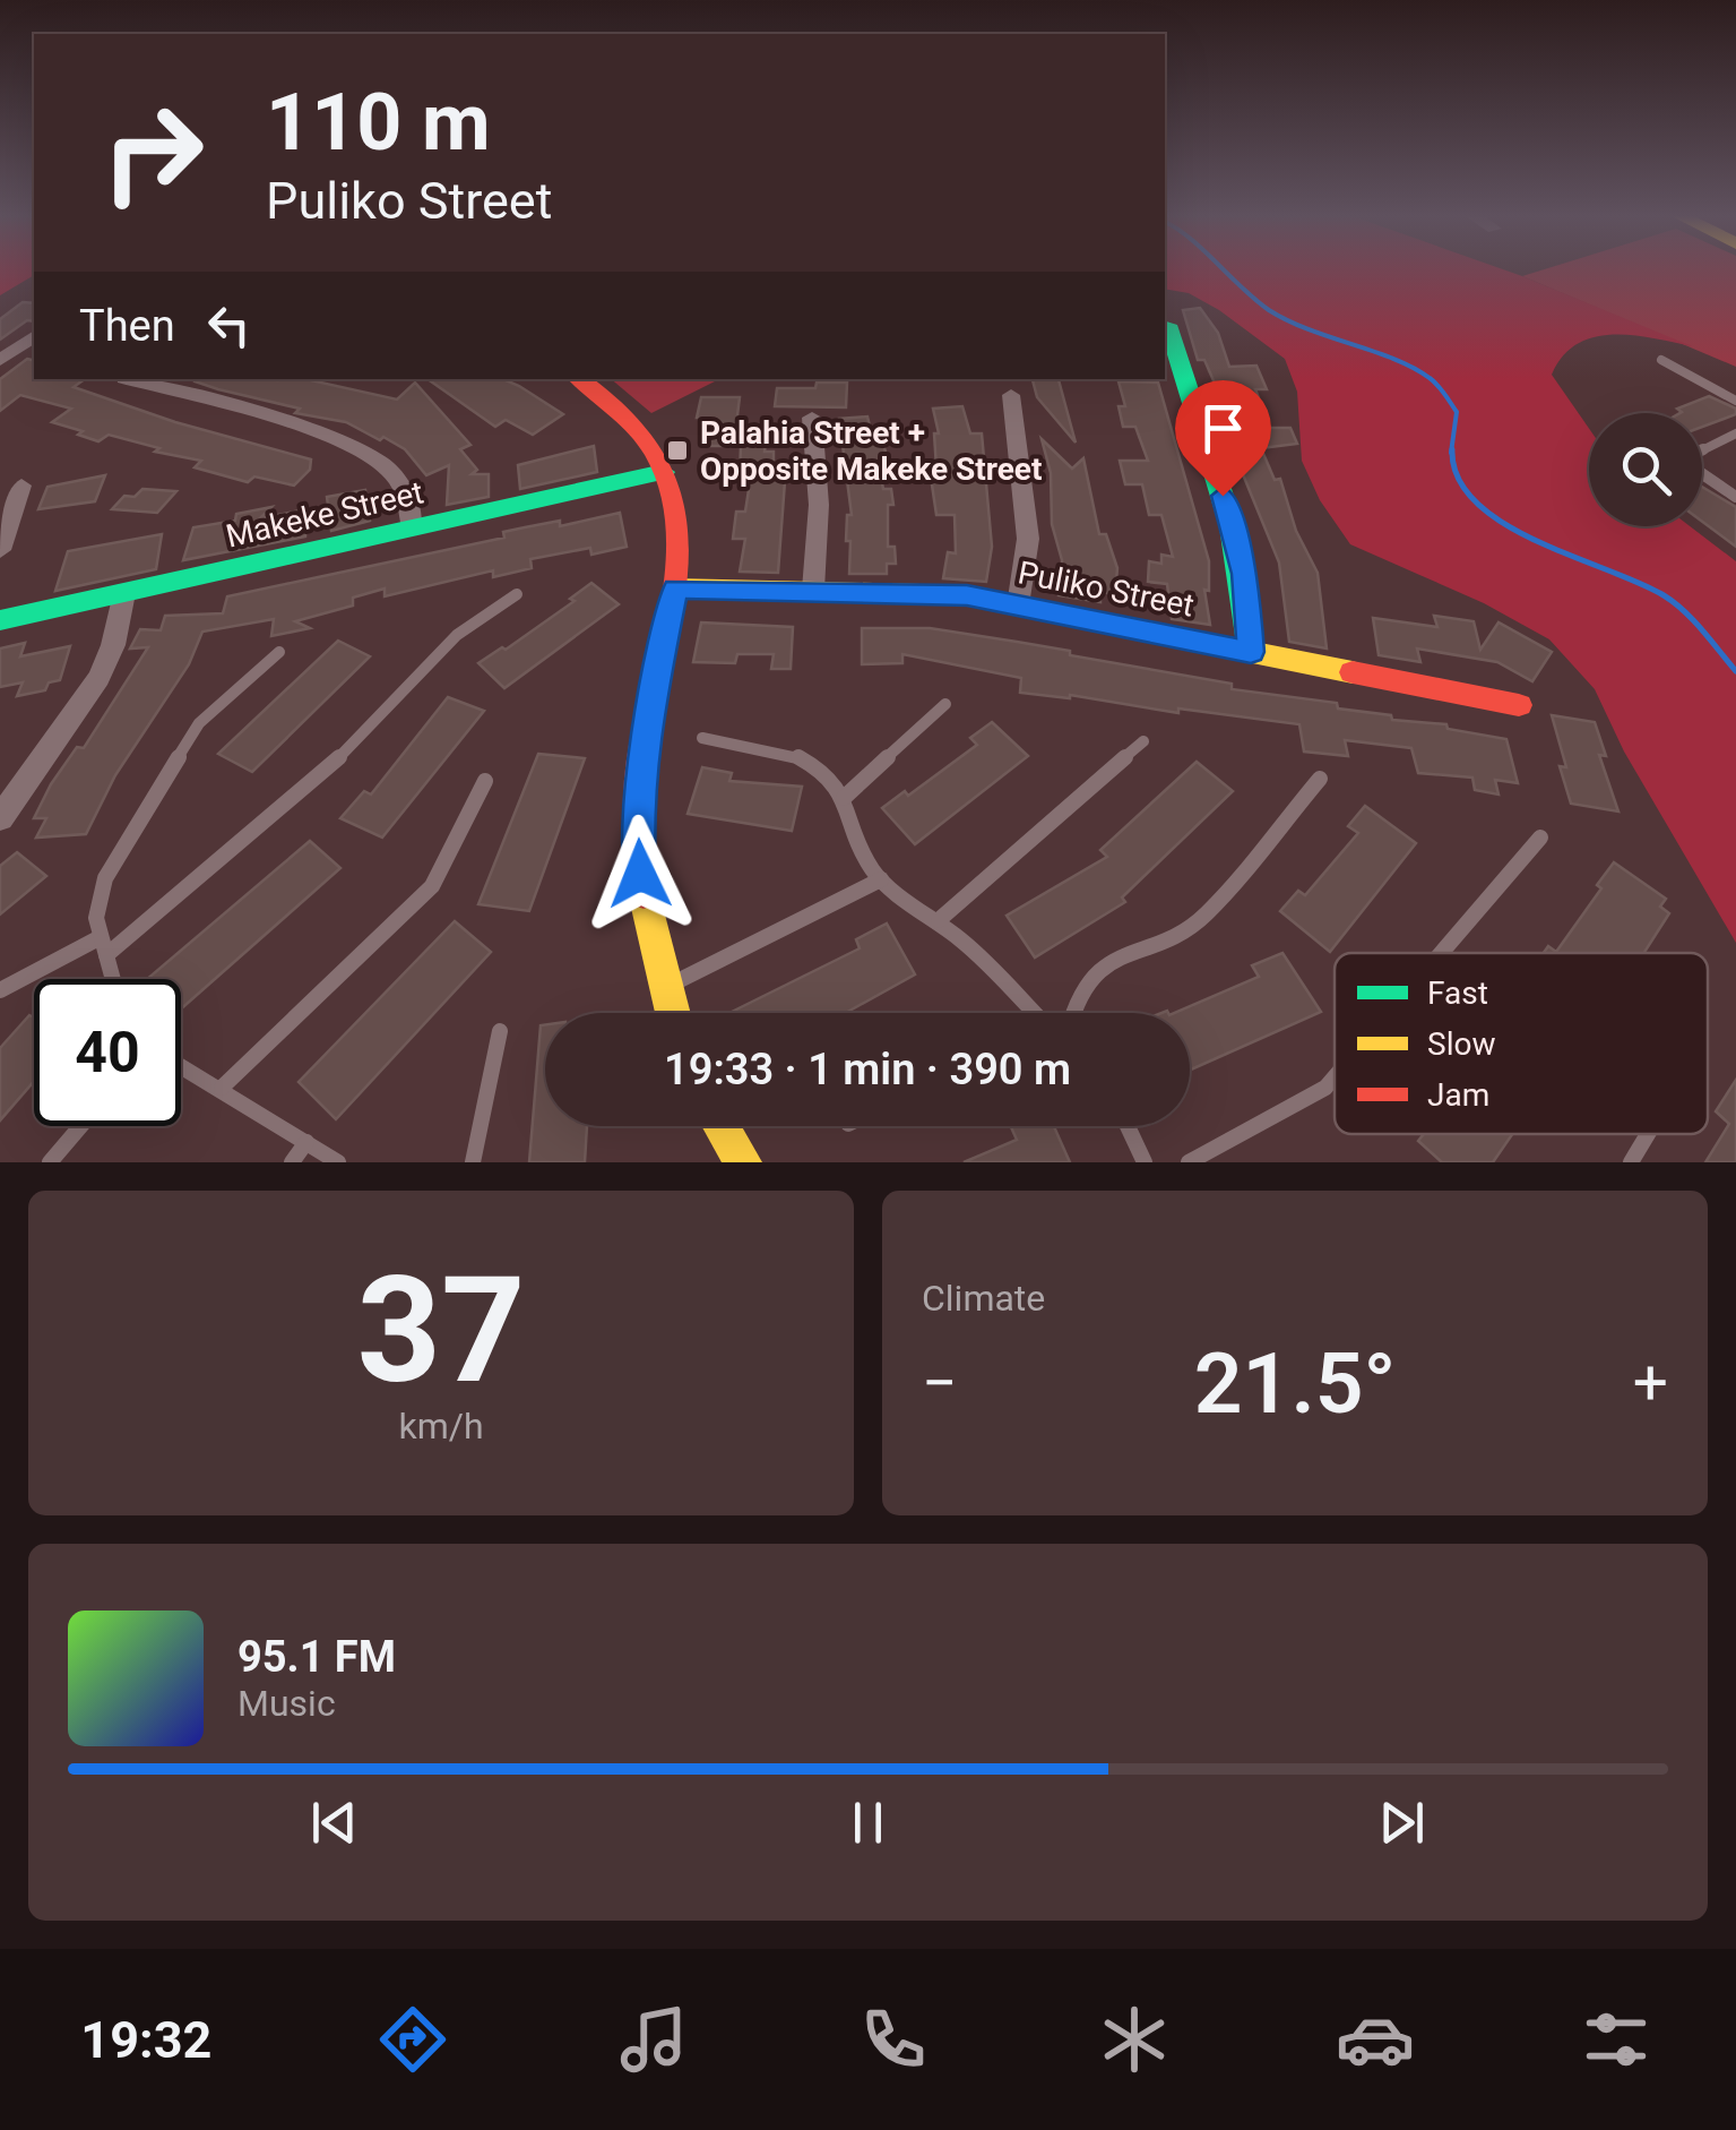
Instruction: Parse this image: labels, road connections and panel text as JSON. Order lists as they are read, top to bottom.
{
  "streets": {
    "street": ["Makeke Street", "Puliko Street"]
  },
  "places": {
    "transit": ["Palahia Street + Opposite Makeke Street"]
  },
  "legend": ["Fast", "Slow", "Jam"],
  "page": {
    "turn": ["110 m", "Puliko Street"],
    "then": "Then",
    "limit": "40",
    "trip": "19:33 · 1 min · 390 m",
    "tile": [
      ["37", "km/h"],
      "Climate"
    ],
    "heat": ["−", "21.5°", "+"],
    "song": ["95.1 FM", "Music"],
    "tabs": "19:32"
  }
}
